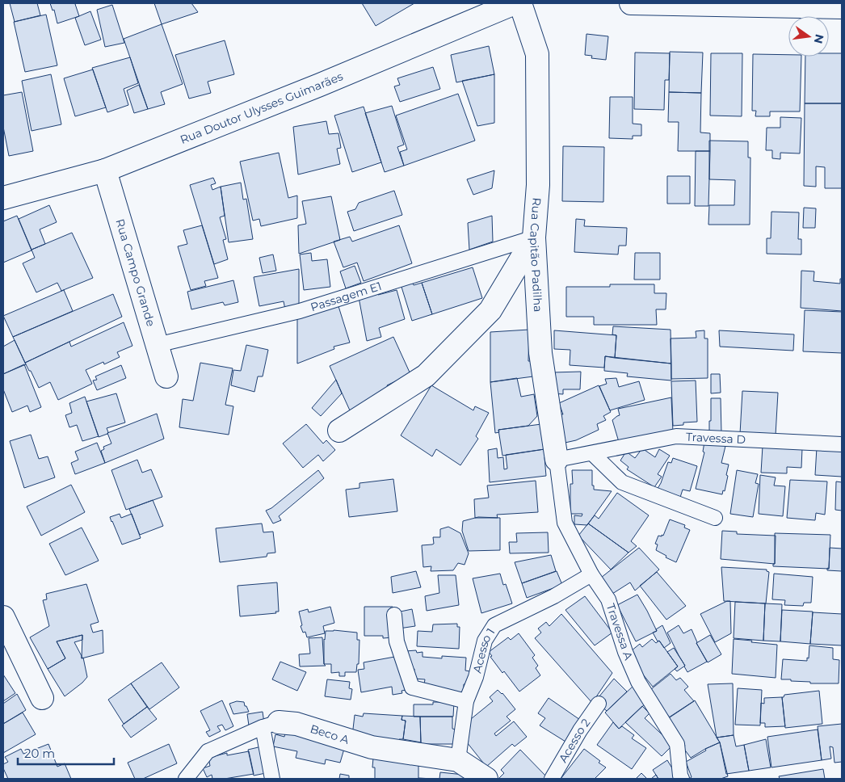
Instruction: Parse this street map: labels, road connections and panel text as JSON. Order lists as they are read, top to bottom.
{
  "streets": {
    "street": [
      "Rua Doutor Ulysses Guimarães",
      "Rua Capitão Padilha",
      "Rua Campo Grande",
      "Beco A"
    ],
    "lane": [
      "Passagem E1",
      "Travessa D",
      "Travessa A",
      "Acesso 1",
      "Acesso 2"
    ]
  },
  "crossings": [
    ["Rua Doutor Ulysses Guimarães", "Rua Campo Grande"],
    ["Rua Capitão Padilha", "Passagem E1"],
    ["Rua Capitão Padilha", "Travessa D"],
    ["Rua Capitão Padilha", "Travessa A"],
    ["Rua Campo Grande", "Passagem E1"],
    ["Travessa D", "Travessa A"],
    ["Travessa A", "Acesso 1"],
    ["Acesso 1", "Beco A"]
  ],
  "scale_bar": "20 m",
  "north": "right"
}
